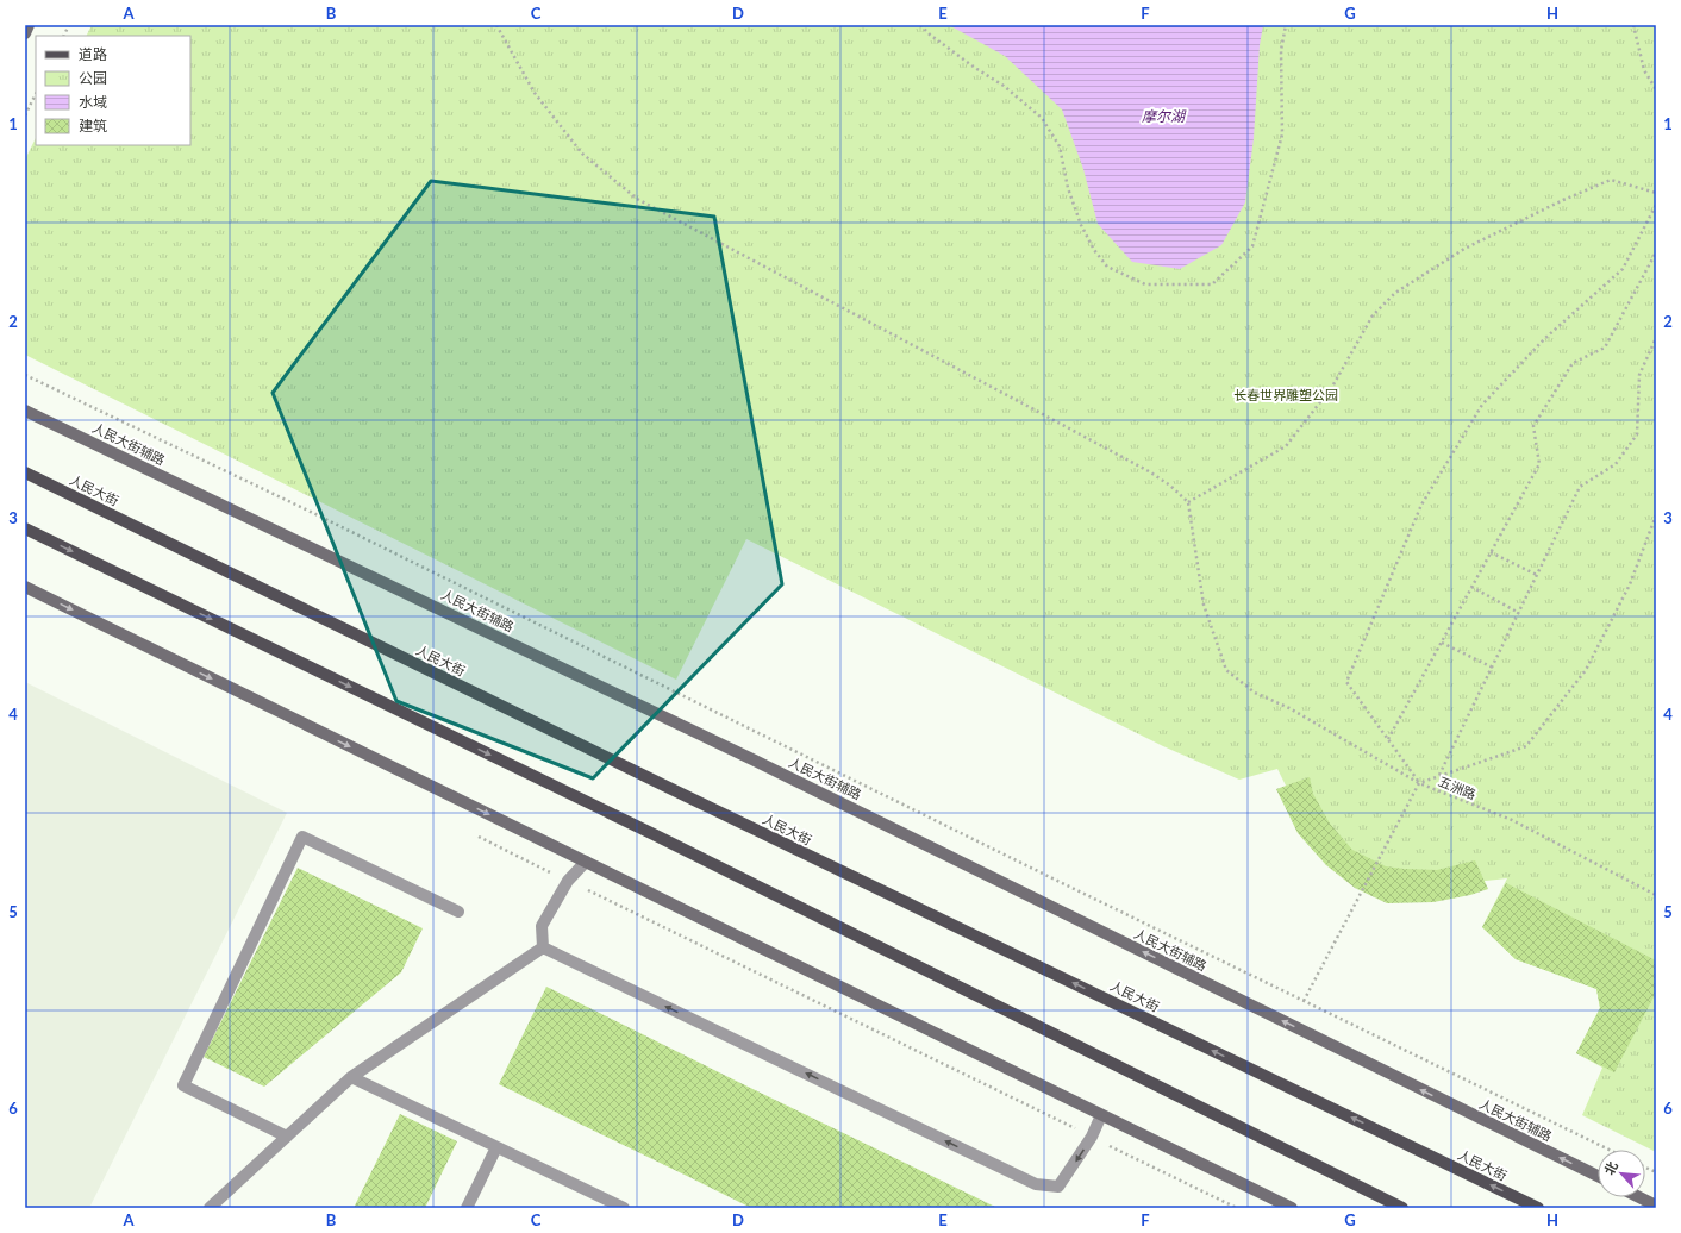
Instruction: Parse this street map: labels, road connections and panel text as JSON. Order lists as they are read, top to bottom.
{
  "streets": {
    "main road": ["人民大街辅路", "人民大街"],
    "path": ["五洲路"]
  },
  "one_way": ["人民大街辅路"],
  "water": ["摩尔湖"],
  "parks": ["长春世界雕塑公园"],
  "legend": [
    "道路",
    "公园",
    "水域",
    "建筑"
  ],
  "north": "top left",
  "grid": {
    "columns": [
      "A",
      "B",
      "C",
      "D",
      "E",
      "F",
      "G",
      "H"
    ],
    "rows": [
      "1",
      "2",
      "3",
      "4",
      "5",
      "6"
    ]
  }
}
